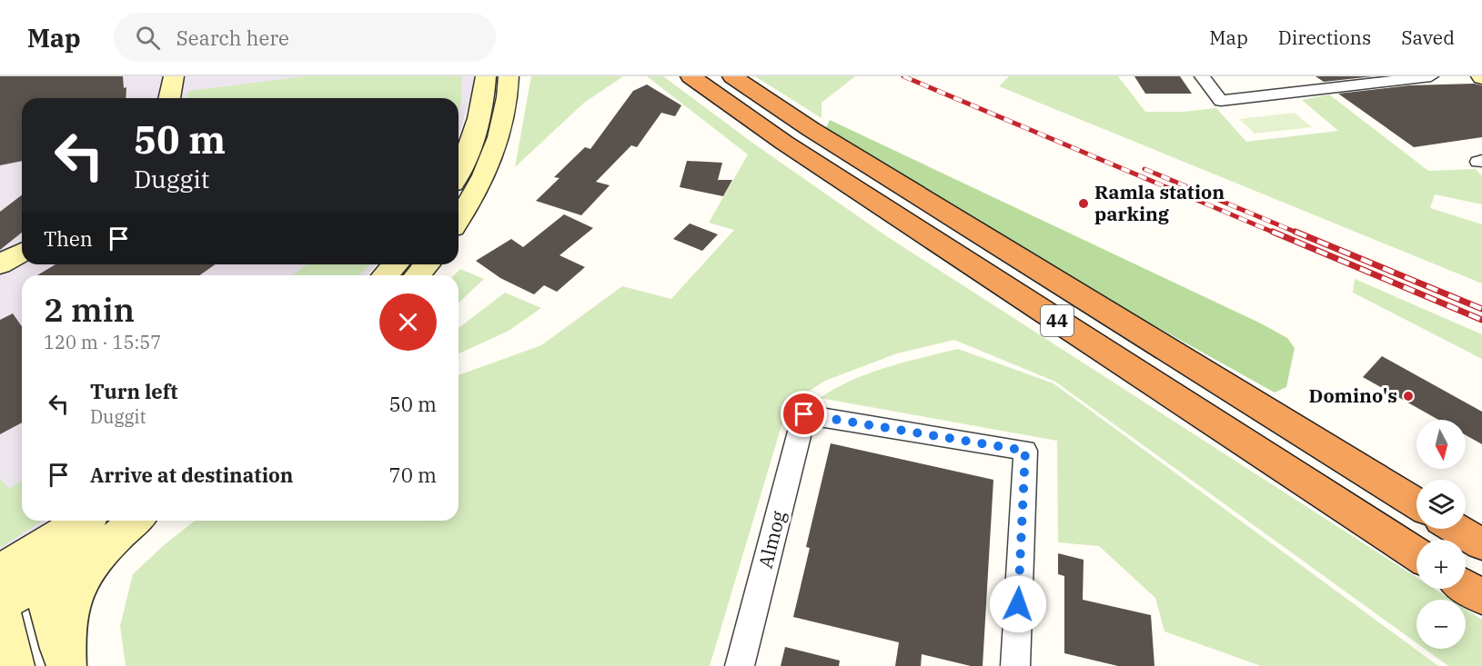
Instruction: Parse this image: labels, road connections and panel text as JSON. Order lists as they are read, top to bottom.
{
  "streets": {
    "highway": ["44"],
    "street": ["Almog"]
  },
  "places": ["Ramla station parking", "Domino's"],
  "north": "bottom",
  "page": {
    "header": "Map",
    "search": "Search here",
    "nav": ["Map", "Directions", "Saved"],
    "turn": ["50 m", "Duggit"],
    "then": "Then",
    "heading": ["2 min", "120 m · 15:57"],
    "list": [
      {
        "name": "Turn left",
        "note": "Duggit",
        "value": "50 m"
      },
      {
        "name": "Arrive at destination",
        "value": "70 m"
      }
    ],
    "map_buttons": ["+", "−"]
  }
}
